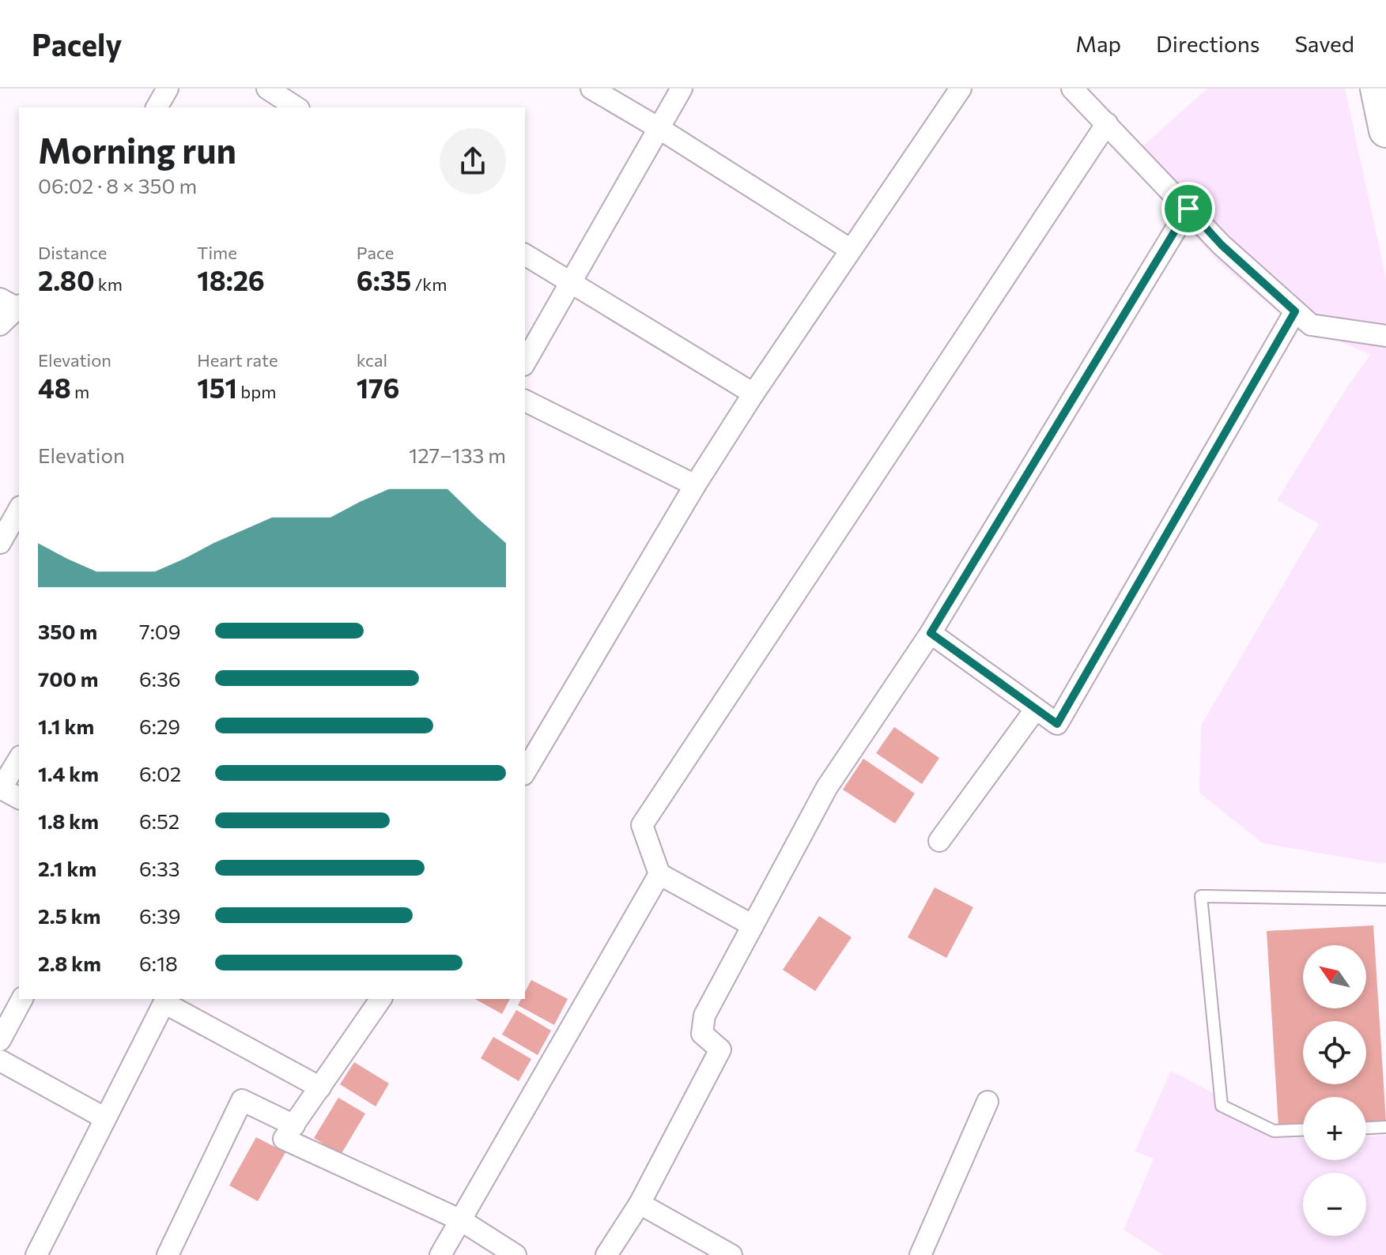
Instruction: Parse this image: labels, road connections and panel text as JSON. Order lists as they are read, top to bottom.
{
  "north": "top left",
  "page": {
    "header": "Pacely",
    "nav": ["Map", "Directions", "Saved"],
    "heading": ["Morning run", "06:02 · 8 × 350 m"],
    "stats": [
      ["Distance", "2.80 km"],
      ["Time", "18:26"],
      ["Pace", "6:35 /km"],
      ["Elevation", "48 m"],
      ["Heart rate", "151 bpm"],
      ["kcal", "176"]
    ],
    "chart": ["Elevation", "127–133 m"],
    "list": [
      {
        "name": "350 m",
        "note": "7:09"
      },
      {
        "name": "700 m",
        "note": "6:36"
      },
      {
        "name": "1.1 km",
        "note": "6:29"
      },
      {
        "name": "1.4 km",
        "note": "6:02"
      },
      {
        "name": "1.8 km",
        "note": "6:52"
      },
      {
        "name": "2.1 km",
        "note": "6:33"
      },
      {
        "name": "2.5 km",
        "note": "6:39"
      },
      {
        "name": "2.8 km",
        "note": "6:18"
      }
    ],
    "map_buttons": ["+", "−"]
  }
}
